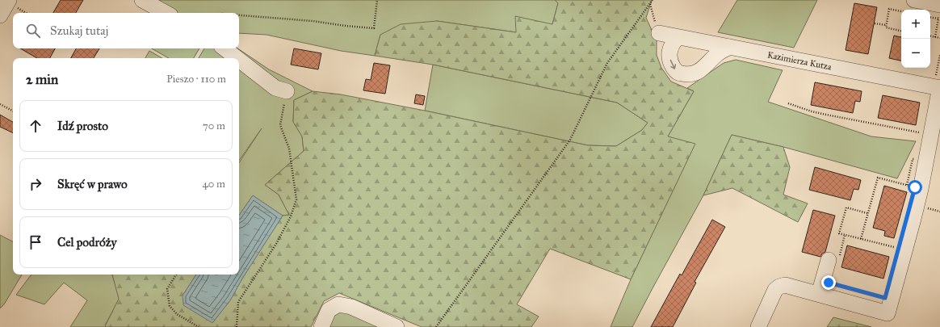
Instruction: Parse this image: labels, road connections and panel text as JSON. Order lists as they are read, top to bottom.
{
  "streets": {
    "street": ["Kazimierza Kutza"]
  },
  "page": {
    "map_buttons": ["+", "−"],
    "search": "Szukaj tutaj",
    "heading": ["2 min", "Pieszo · 110 m"],
    "list": [
      ["Idź prosto", "70 m"],
      ["Skręć w prawo", "40 m"],
      "Cel podróży"
    ]
  }
}
